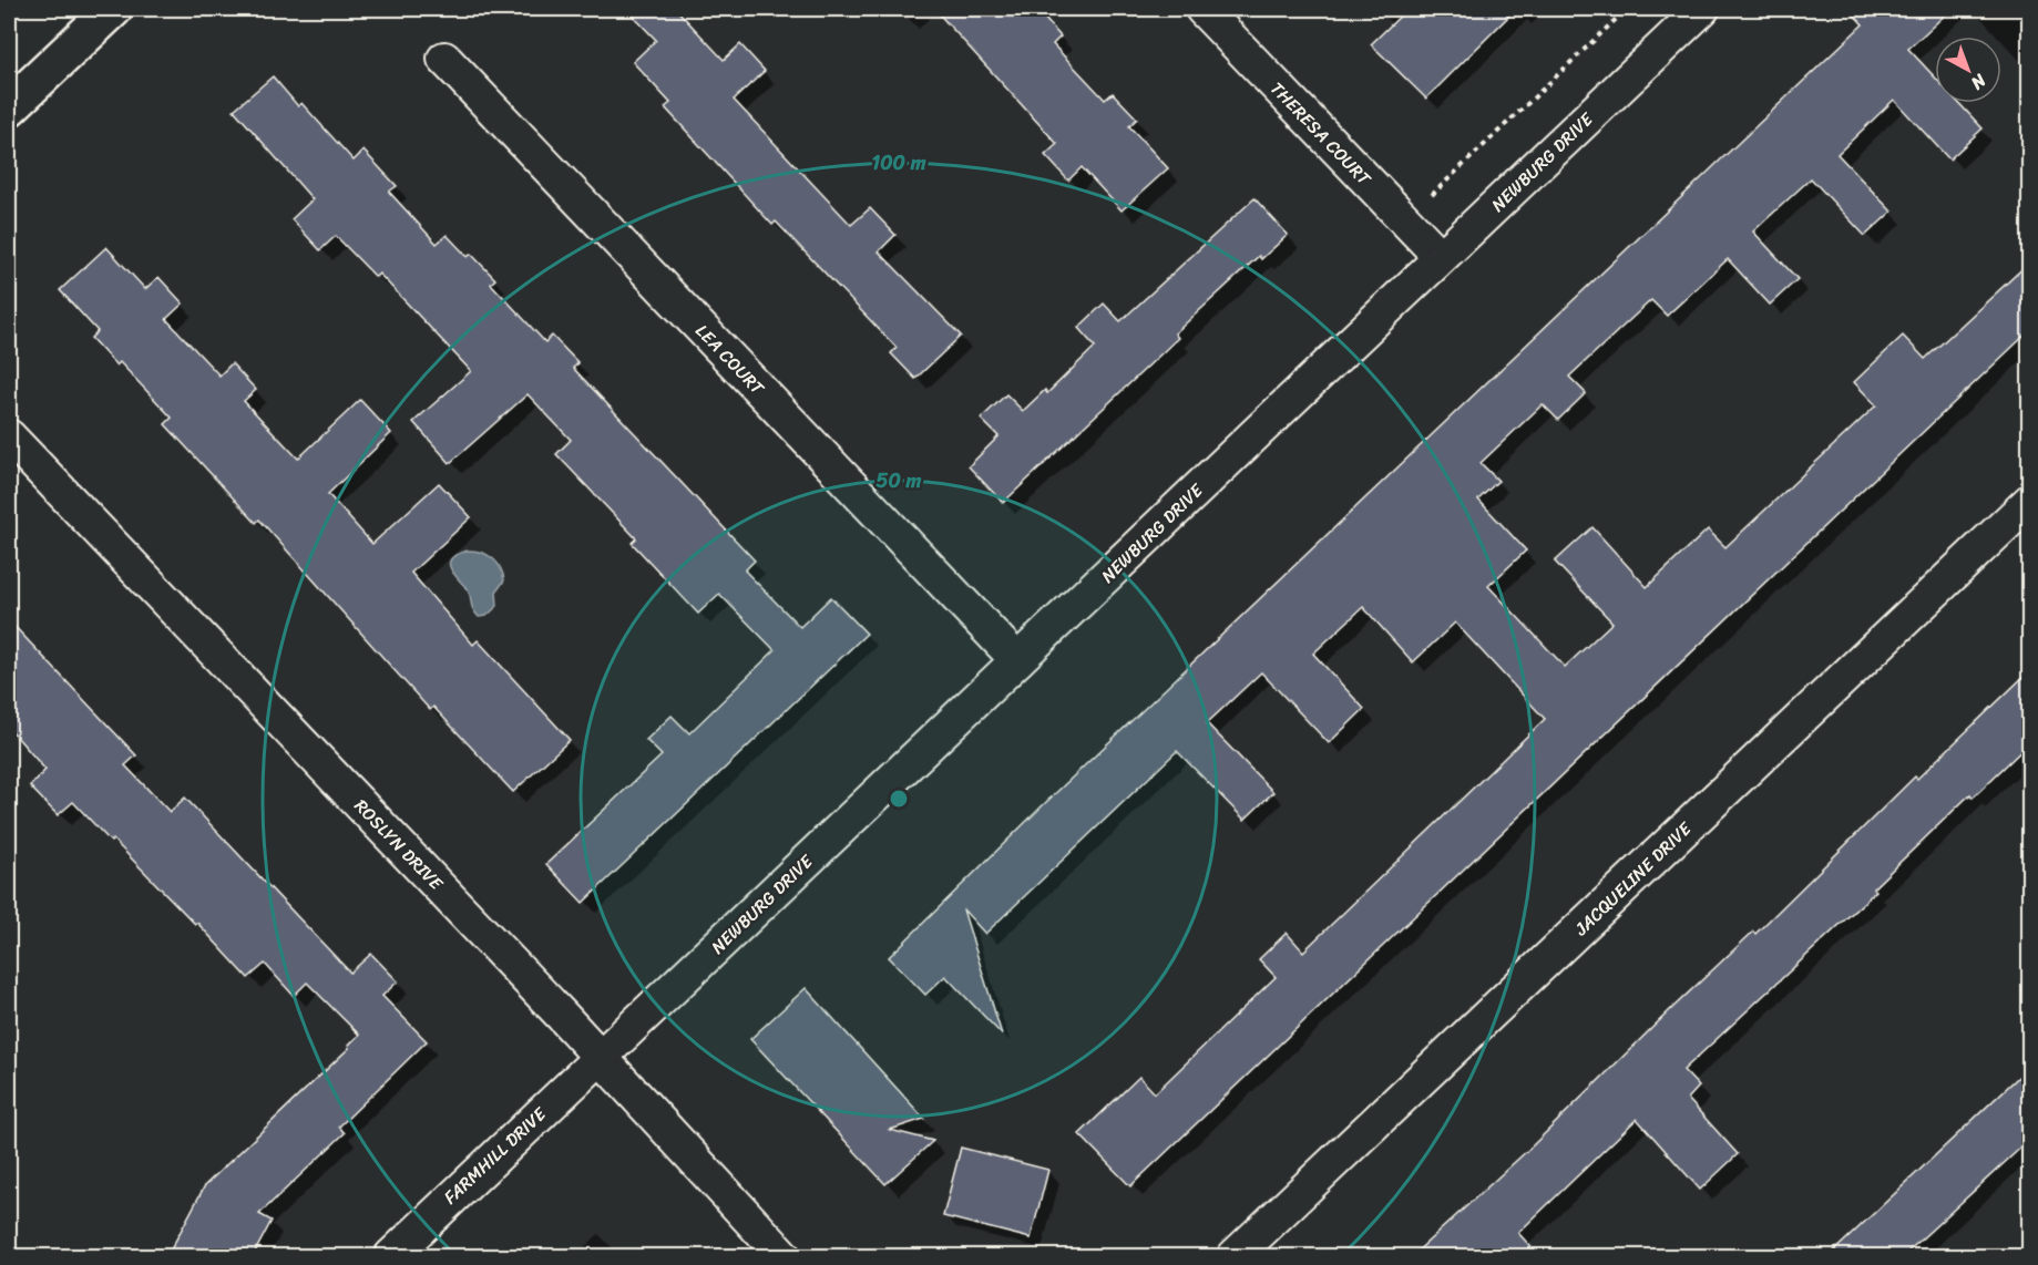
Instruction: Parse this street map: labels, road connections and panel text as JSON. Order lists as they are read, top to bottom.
{
  "streets": {
    "street": [
      "THERESA COURT",
      "NEWBURG DRIVE",
      "LEA COURT",
      "ROSLYN DRIVE",
      "JACQUELINE DRIVE",
      "FARMHILL DRIVE"
    ]
  },
  "crossings": [
    ["THERESA COURT", "NEWBURG DRIVE"],
    ["NEWBURG DRIVE", "LEA COURT"],
    ["NEWBURG DRIVE", "ROSLYN DRIVE"],
    ["NEWBURG DRIVE", "FARMHILL DRIVE"],
    ["ROSLYN DRIVE", "FARMHILL DRIVE"]
  ],
  "north": "bottom right",
  "rings": ["100 m", "50 m"]
}
